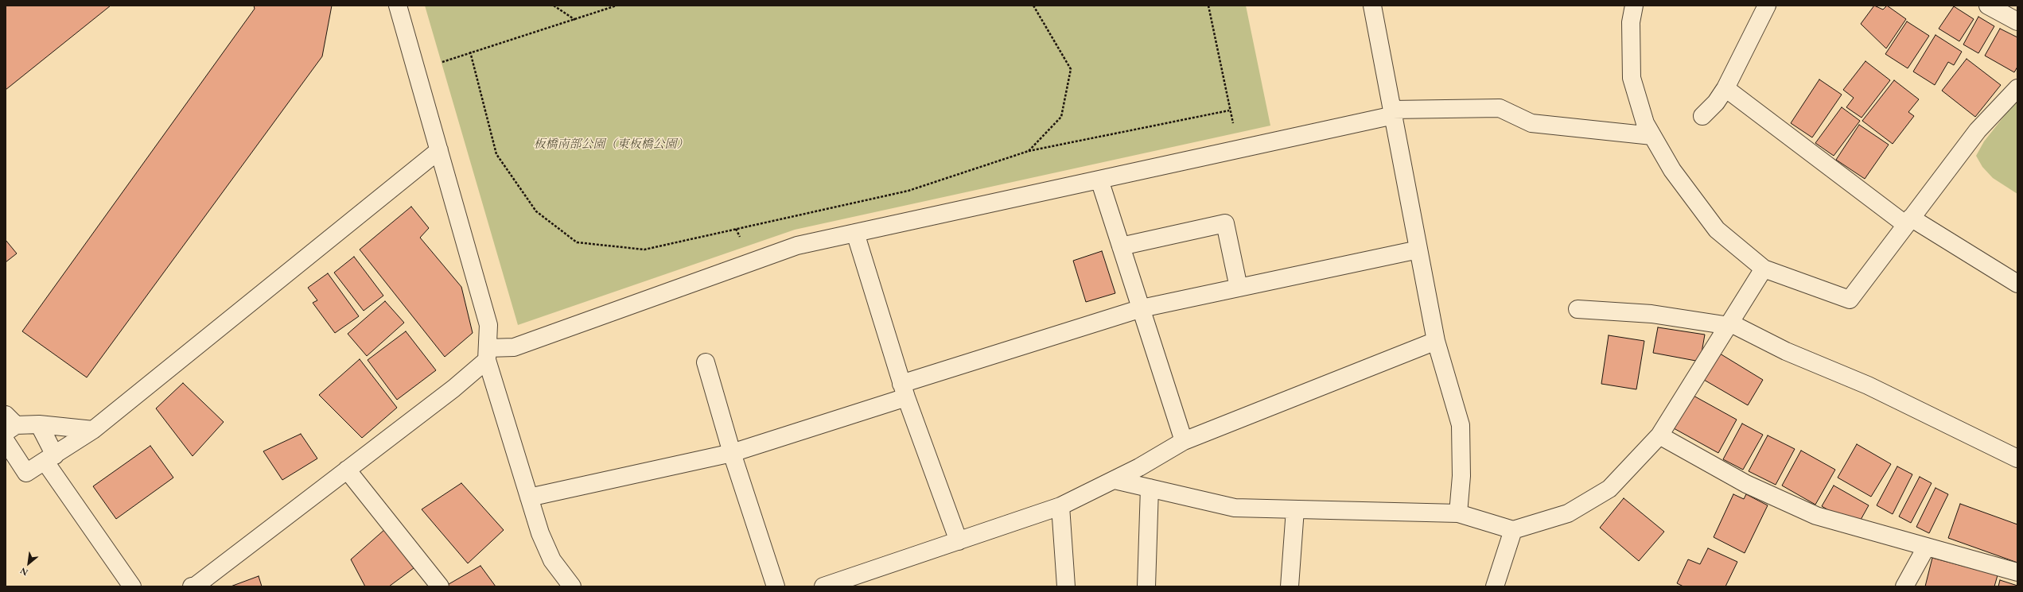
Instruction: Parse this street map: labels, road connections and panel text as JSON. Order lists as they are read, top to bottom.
{
  "parks": ["板橋南部公園（東板橋公園）"],
  "north": "bottom left"
}
